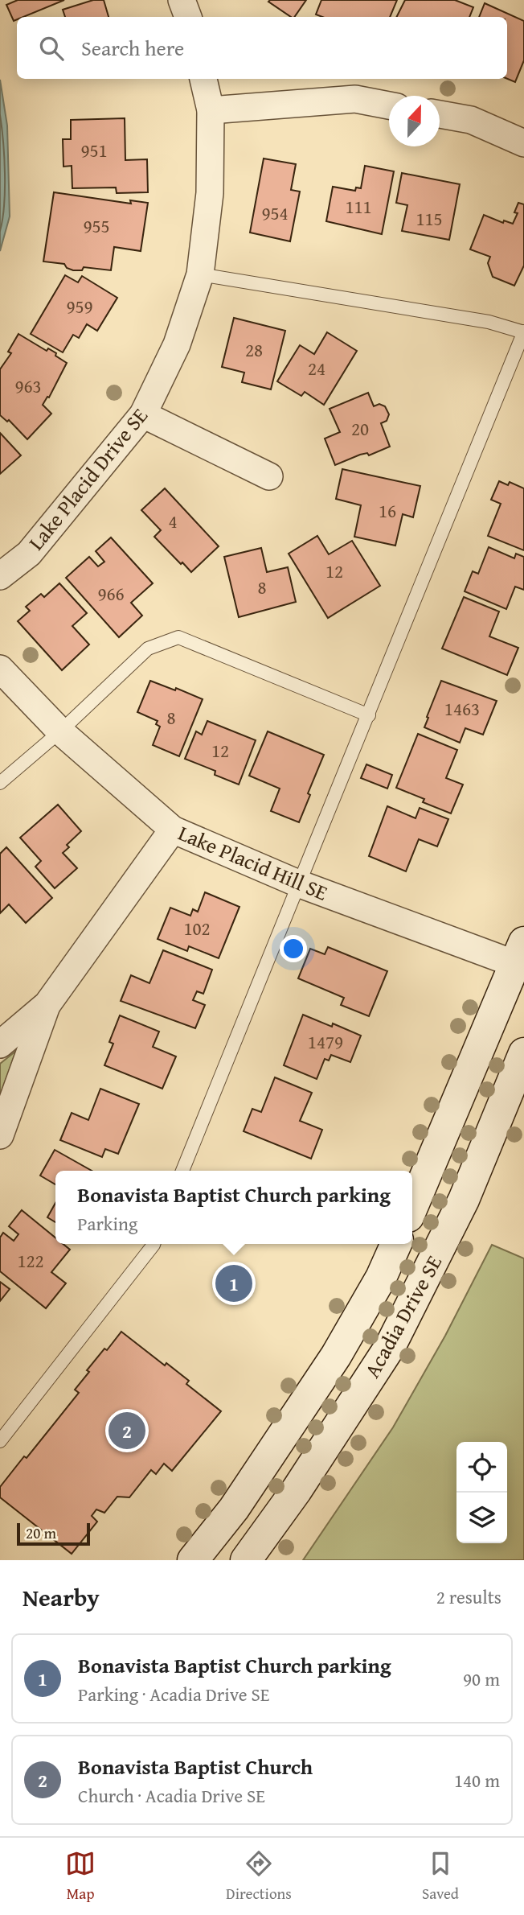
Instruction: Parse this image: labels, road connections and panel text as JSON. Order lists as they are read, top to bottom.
{
  "streets": {
    "street": ["Lake Placid Drive SE", "Lake Placid Hill SE", "Acadia Drive SE"]
  },
  "house_numbers": [
    "951",
    "111",
    "954",
    "115",
    "955",
    "959",
    "28",
    "24",
    "963",
    "20",
    "16",
    "4",
    "12",
    "8",
    "966",
    "1463",
    "8",
    "12",
    "102",
    "1479",
    "122"
  ],
  "scale_bar": "20 m",
  "north": "top",
  "page": {
    "search": "Search here",
    "popup": ["Bonavista Baptist Church parking", "Parking"],
    "pins": ["1", "2"],
    "scale": "20 m",
    "heading": ["Nearby", "2 results"],
    "list": [
      {
        "mark": "1",
        "name": "Bonavista Baptist Church parking",
        "note": "Parking · Acadia Drive SE",
        "value": "90 m"
      },
      {
        "mark": "2",
        "name": "Bonavista Baptist Church",
        "note": "Church · Acadia Drive SE",
        "value": "140 m"
      }
    ],
    "nav": ["Map", "Directions", "Saved"]
  }
}
